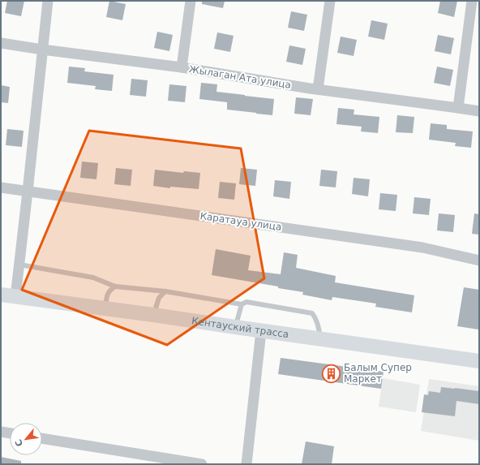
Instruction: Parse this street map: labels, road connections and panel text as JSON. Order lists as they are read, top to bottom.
{
  "streets": {
    "main road": ["Кентауский трасса"],
    "street": ["Жылаган Ата улица", "Каратауа улица"]
  },
  "places": {
    "building": ["Балым Супер Маркет"]
  },
  "north": "bottom left"
}
